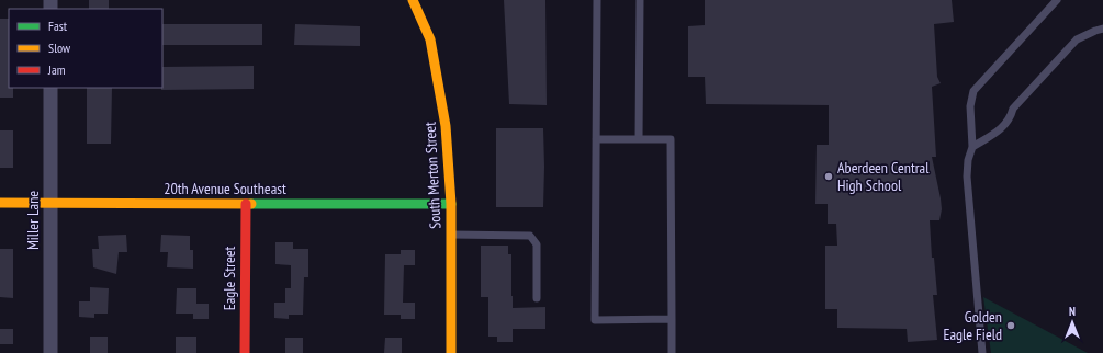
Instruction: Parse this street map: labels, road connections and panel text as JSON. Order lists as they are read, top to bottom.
{
  "streets": {
    "street": [
      "South Merton Street",
      "20th Avenue Southeast",
      "Miller Lane",
      "Eagle Street"
    ]
  },
  "crossings": [
    ["South Merton Street", "20th Avenue Southeast"],
    ["20th Avenue Southeast", "Miller Lane"],
    ["20th Avenue Southeast", "Eagle Street"]
  ],
  "places": ["Aberdeen Central High School", "Golden Eagle Field"],
  "legend": ["Fast", "Slow", "Jam"],
  "north": "top"
}
